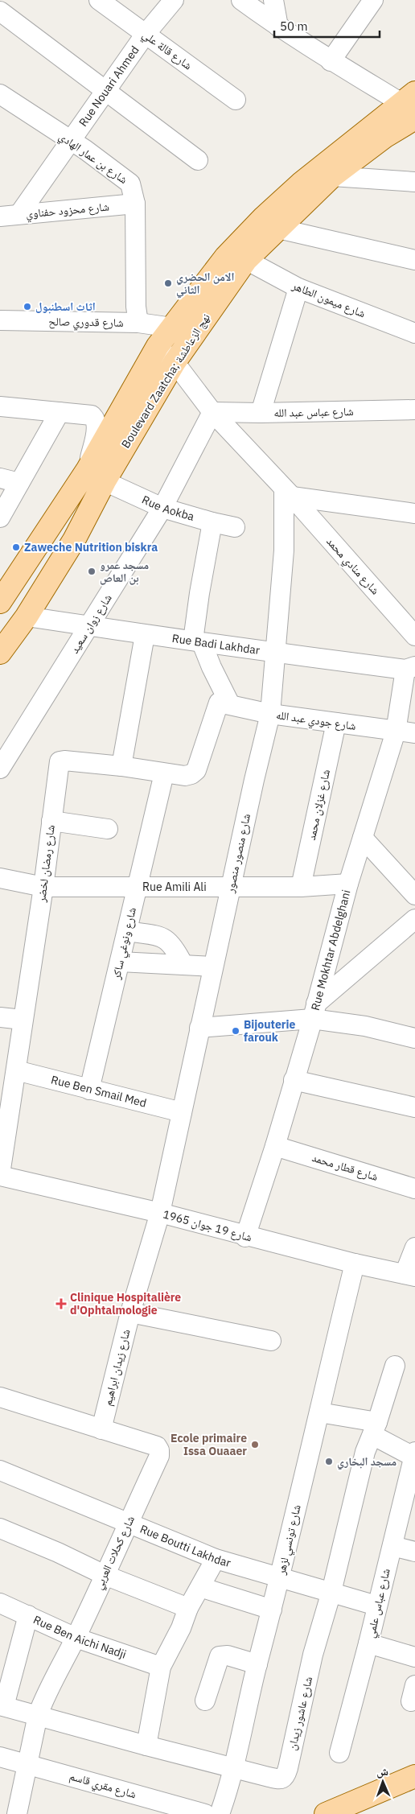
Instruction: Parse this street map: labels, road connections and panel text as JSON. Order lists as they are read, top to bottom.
{
  "streets": {
    "main road": ["Boulevard Zaatcha; نهج الزعاطشة"],
    "street": [
      "شارع قالة علي",
      "Rue Nouari Ahmed",
      "شارع بن عمار الهادي",
      "شارع محزود حفناوي",
      "شارع ميمون الطاهر",
      "شارع قدوري صالح",
      "شارع عباس عبد الله",
      "Rue Aokba",
      "شارع منادي محمد",
      "شارع زوان سعيد",
      "Rue Badi Lakhdar",
      "شارع جودي عبد الله",
      "شارع غزلان محمد",
      "شارع منصور منصور",
      "شارع رمضان لخضر",
      "Rue Amili Ali",
      "شارع ونوغي ساكر",
      "Rue Mokhtar Abdelghani",
      "Rue Ben Smail Med",
      "شارع قطار محمد",
      "شارع 19 جوان 1965",
      "شارع زيدان ابراهيم",
      "شارع تونسي لزهر",
      "Rue Boutti Lakhdar",
      "شارع كحلات العربي",
      "شارع عباس علمي",
      "Rue Ben Aichi Nadji",
      "شارع عاشور زيدان",
      "شارع مقري قاسم"
    ]
  },
  "crossings": [
    ["شارع قالة علي", "Rue Nouari Ahmed"],
    ["Rue Nouari Ahmed", "شارع بن عمار الهادي"],
    ["Rue Nouari Ahmed", "شارع محزود حفناوي"],
    ["شارع بن عمار الهادي", "شارع محزود حفناوي"],
    ["شارع بن عمار الهادي", "شارع قدوري صالح"],
    ["شارع ميمون الطاهر", "Boulevard Zaatcha; نهج الزعاطشة"],
    ["شارع قدوري صالح", "Boulevard Zaatcha; نهج الزعاطشة"],
    ["Boulevard Zaatcha; نهج الزعاطشة", "Rue Aokba"],
    ["Boulevard Zaatcha; نهج الزعاطشة", "شارع منادي محمد"],
    ["Boulevard Zaatcha; نهج الزعاطشة", "Rue Badi Lakhdar"],
    ["شارع عباس عبد الله", "شارع منادي محمد"],
    ["شارع عباس عبد الله", "شارع زوان سعيد"],
    ["Rue Aokba", "شارع زوان سعيد"],
    ["شارع منادي محمد", "شارع زوان سعيد"],
    ["شارع منادي محمد", "شارع منصور منصور"],
    ["شارع زوان سعيد", "Rue Badi Lakhdar"],
    ["Rue Badi Lakhdar", "شارع منصور منصور"],
    ["Rue Badi Lakhdar", "Rue Mokhtar Abdelghani"],
    ["شارع جودي عبد الله", "شارع غزلان محمد"],
    ["شارع جودي عبد الله", "شارع منصور منصور"],
    ["شارع جودي عبد الله", "شارع رمضان لخضر"],
    ["شارع جودي عبد الله", "Rue Mokhtar Abdelghani"],
    ["شارع غزلان محمد", "Rue Amili Ali"],
    ["شارع منصور منصور", "Rue Amili Ali"],
    ["شارع منصور منصور", "Rue Ben Smail Med"],
    ["شارع منصور منصور", "شارع 19 جوان 1965"],
    ["شارع منصور منصور", "شارع زيدان ابراهيم"],
    ["شارع رمضان لخضر", "Rue Amili Ali"],
    ["شارع رمضان لخضر", "شارع ونوغي ساكر"],
    ["شارع رمضان لخضر", "Rue Ben Smail Med"],
    ["شارع رمضان لخضر", "شارع 19 جوان 1965"],
    ["Rue Amili Ali", "شارع ونوغي ساكر"],
    ["Rue Amili Ali", "Rue Mokhtar Abdelghani"],
    ["شارع ونوغي ساكر", "Rue Ben Smail Med"],
    ["Rue Mokhtar Abdelghani", "شارع قطار محمد"],
    ["Rue Mokhtar Abdelghani", "شارع 19 جوان 1965"],
    ["شارع 19 جوان 1965", "شارع زيدان ابراهيم"],
    ["شارع 19 جوان 1965", "شارع تونسي لزهر"],
    ["شارع زيدان ابراهيم", "شارع كحلات العربي"],
    ["شارع تونسي لزهر", "Rue Boutti Lakhdar"],
    ["شارع تونسي لزهر", "شارع عاشور زيدان"],
    ["Rue Boutti Lakhdar", "شارع كحلات العربي"],
    ["Rue Boutti Lakhdar", "شارع عباس علمي"],
    ["Rue Boutti Lakhdar", "شارع عاشور زيدان"],
    ["شارع كحلات العربي", "Rue Ben Aichi Nadji"],
    ["شارع كحلات العربي", "شارع عاشور زيدان"],
    ["شارع كحلات العربي", "شارع مقري قاسم"]
  ],
  "places": {
    "other": [
      "الامن الحضري الثاني",
      "اثاث اسطنبول",
      "Zaweche Nutrition biskra",
      "مسجد عمرو بن العاص",
      "Bijouterie farouk",
      "Ecole primaire Issa Ouaaer",
      "مسجد البخاري"
    ],
    "health": ["Clinique Hospitalière d'Ophtalmologie"]
  },
  "scale_bar": "50 m",
  "north": "top"
}
